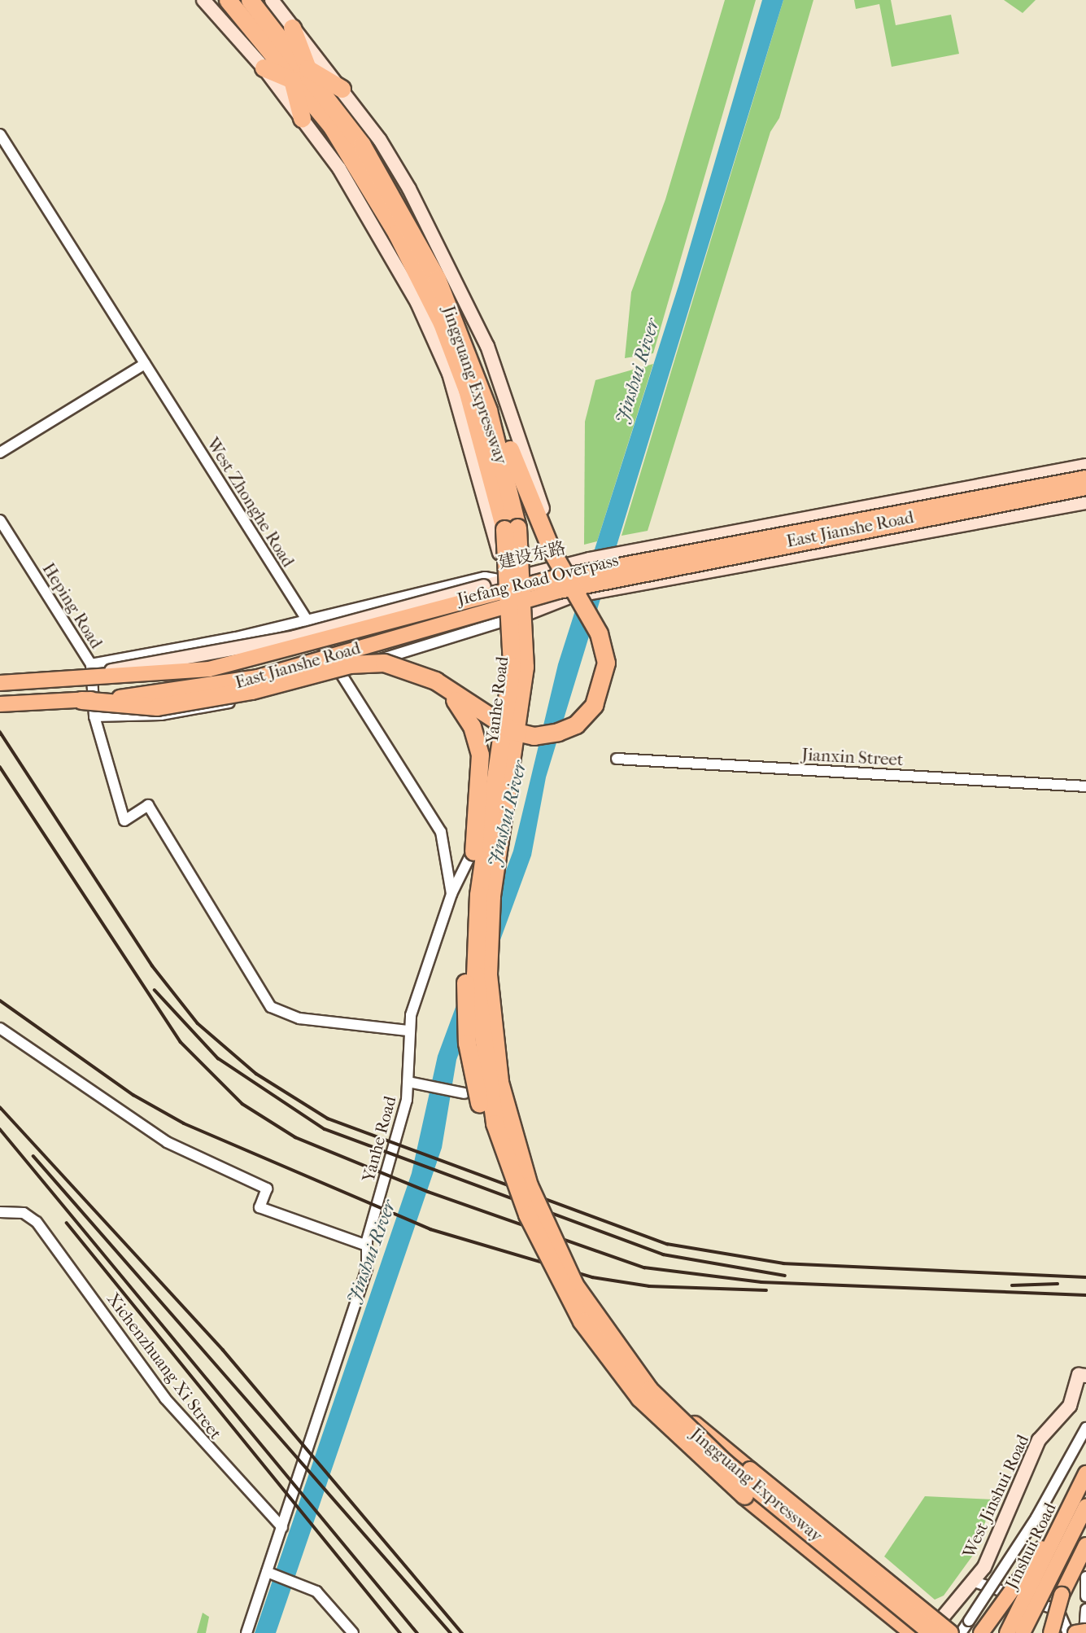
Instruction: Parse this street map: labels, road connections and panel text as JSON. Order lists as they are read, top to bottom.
{
  "streets": {
    "highway": ["Jingguang Expressway"],
    "main road": ["Jiefang Road Overpass", "Jinshui Road"],
    "street": [
      "West Zhonghe Road",
      "East Jianshe Road",
      "建设东路",
      "Heping Road",
      "Yanhe Road",
      "Jianxin Street",
      "Xichenzhuang Xi Street",
      "West Jinshui Road"
    ]
  },
  "crossings": [
    ["Jingguang Expressway", "West Jinshui Road"],
    ["West Zhonghe Road", "East Jianshe Road"],
    ["West Zhonghe Road", "Yanhe Road"],
    ["East Jianshe Road", "建设东路"],
    ["East Jianshe Road", "Heping Road"],
    ["建设东路", "Jiefang Road Overpass"],
    ["Heping Road", "Yanhe Road"],
    ["Yanhe Road", "Xichenzhuang Xi Street"]
  ],
  "water": ["Jinshui River"]
}
